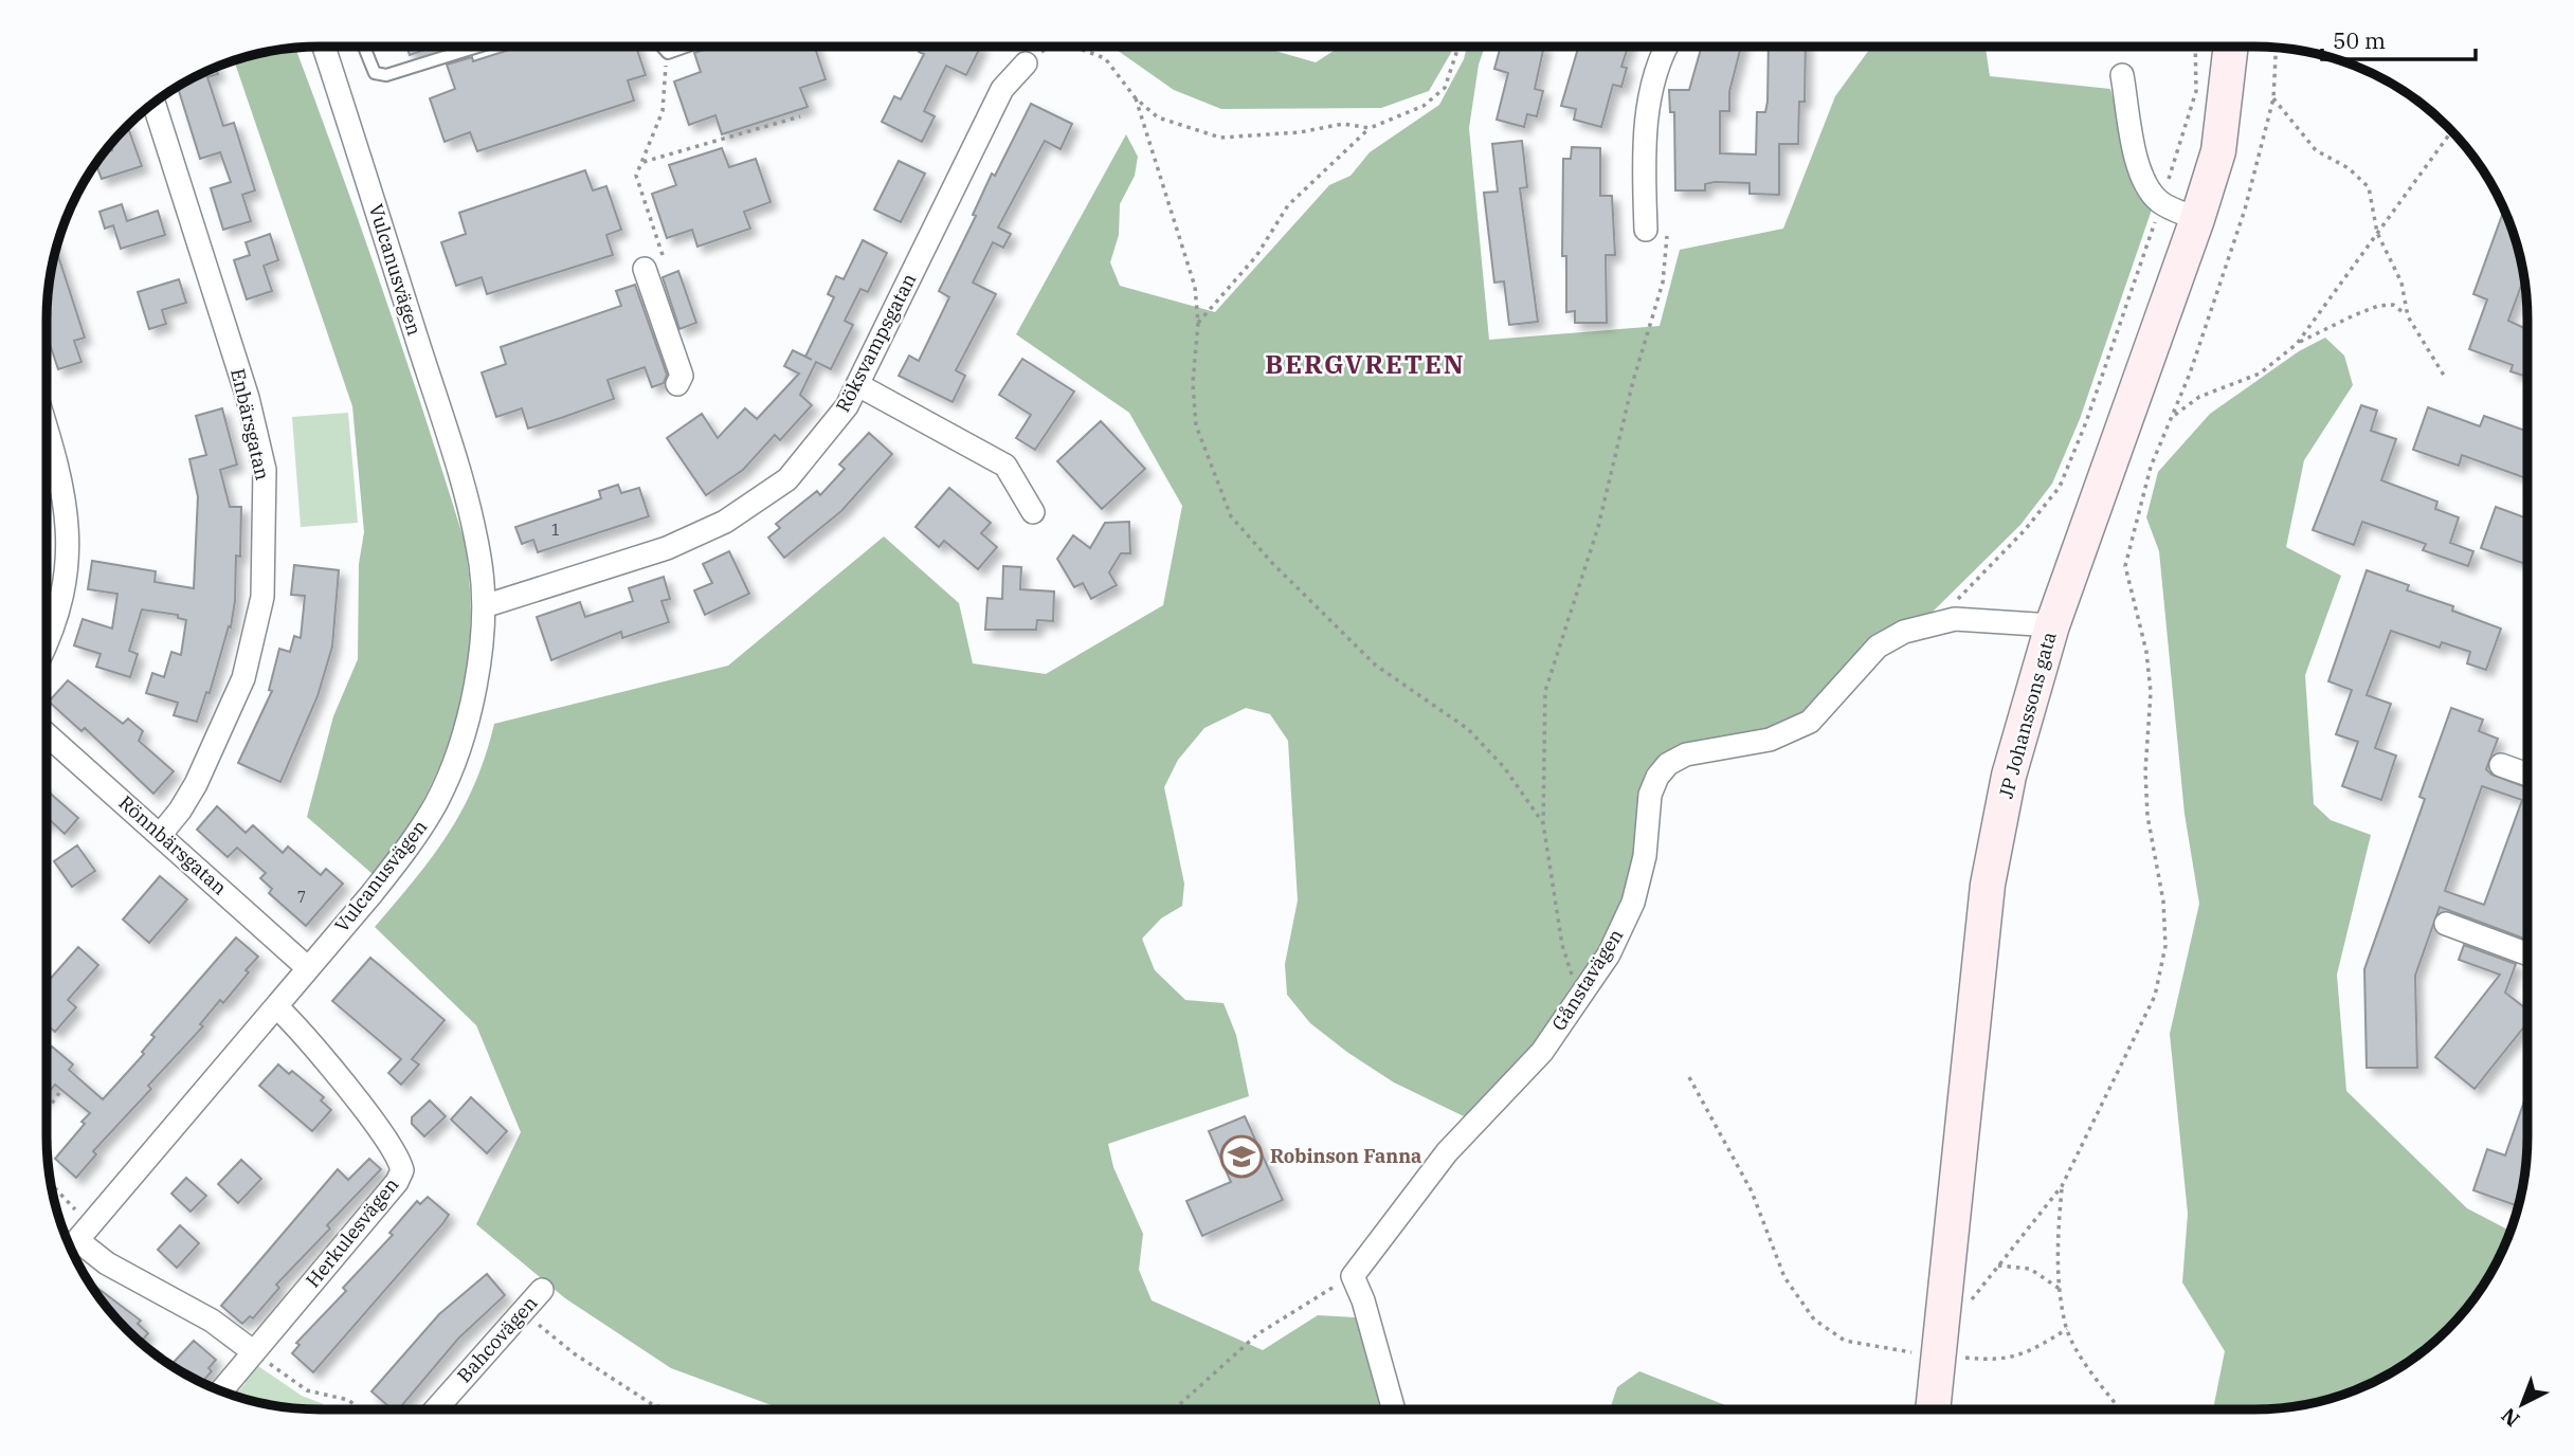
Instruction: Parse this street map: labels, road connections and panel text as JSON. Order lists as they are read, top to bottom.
{
  "streets": {
    "street": [
      "Vulcanusvägen",
      "Röksvampsgatan",
      "Enbärsgatan",
      "JP Johanssons gata",
      "Rönnbärsgatan",
      "Gånstavägen",
      "Herkulesvägen",
      "Bahcovägen"
    ]
  },
  "crossings": [
    ["Vulcanusvägen", "Röksvampsgatan"],
    ["Vulcanusvägen", "Rönnbärsgatan"],
    ["Vulcanusvägen", "Herkulesvägen"],
    ["Enbärsgatan", "Rönnbärsgatan"],
    ["JP Johanssons gata", "Gånstavägen"]
  ],
  "districts": ["BERGVRETEN"],
  "places": {
    "school or university": ["Robinson Fanna"]
  },
  "house_numbers": ["1", "7"],
  "scale_bar": "50 m",
  "north": "bottom left"
}
